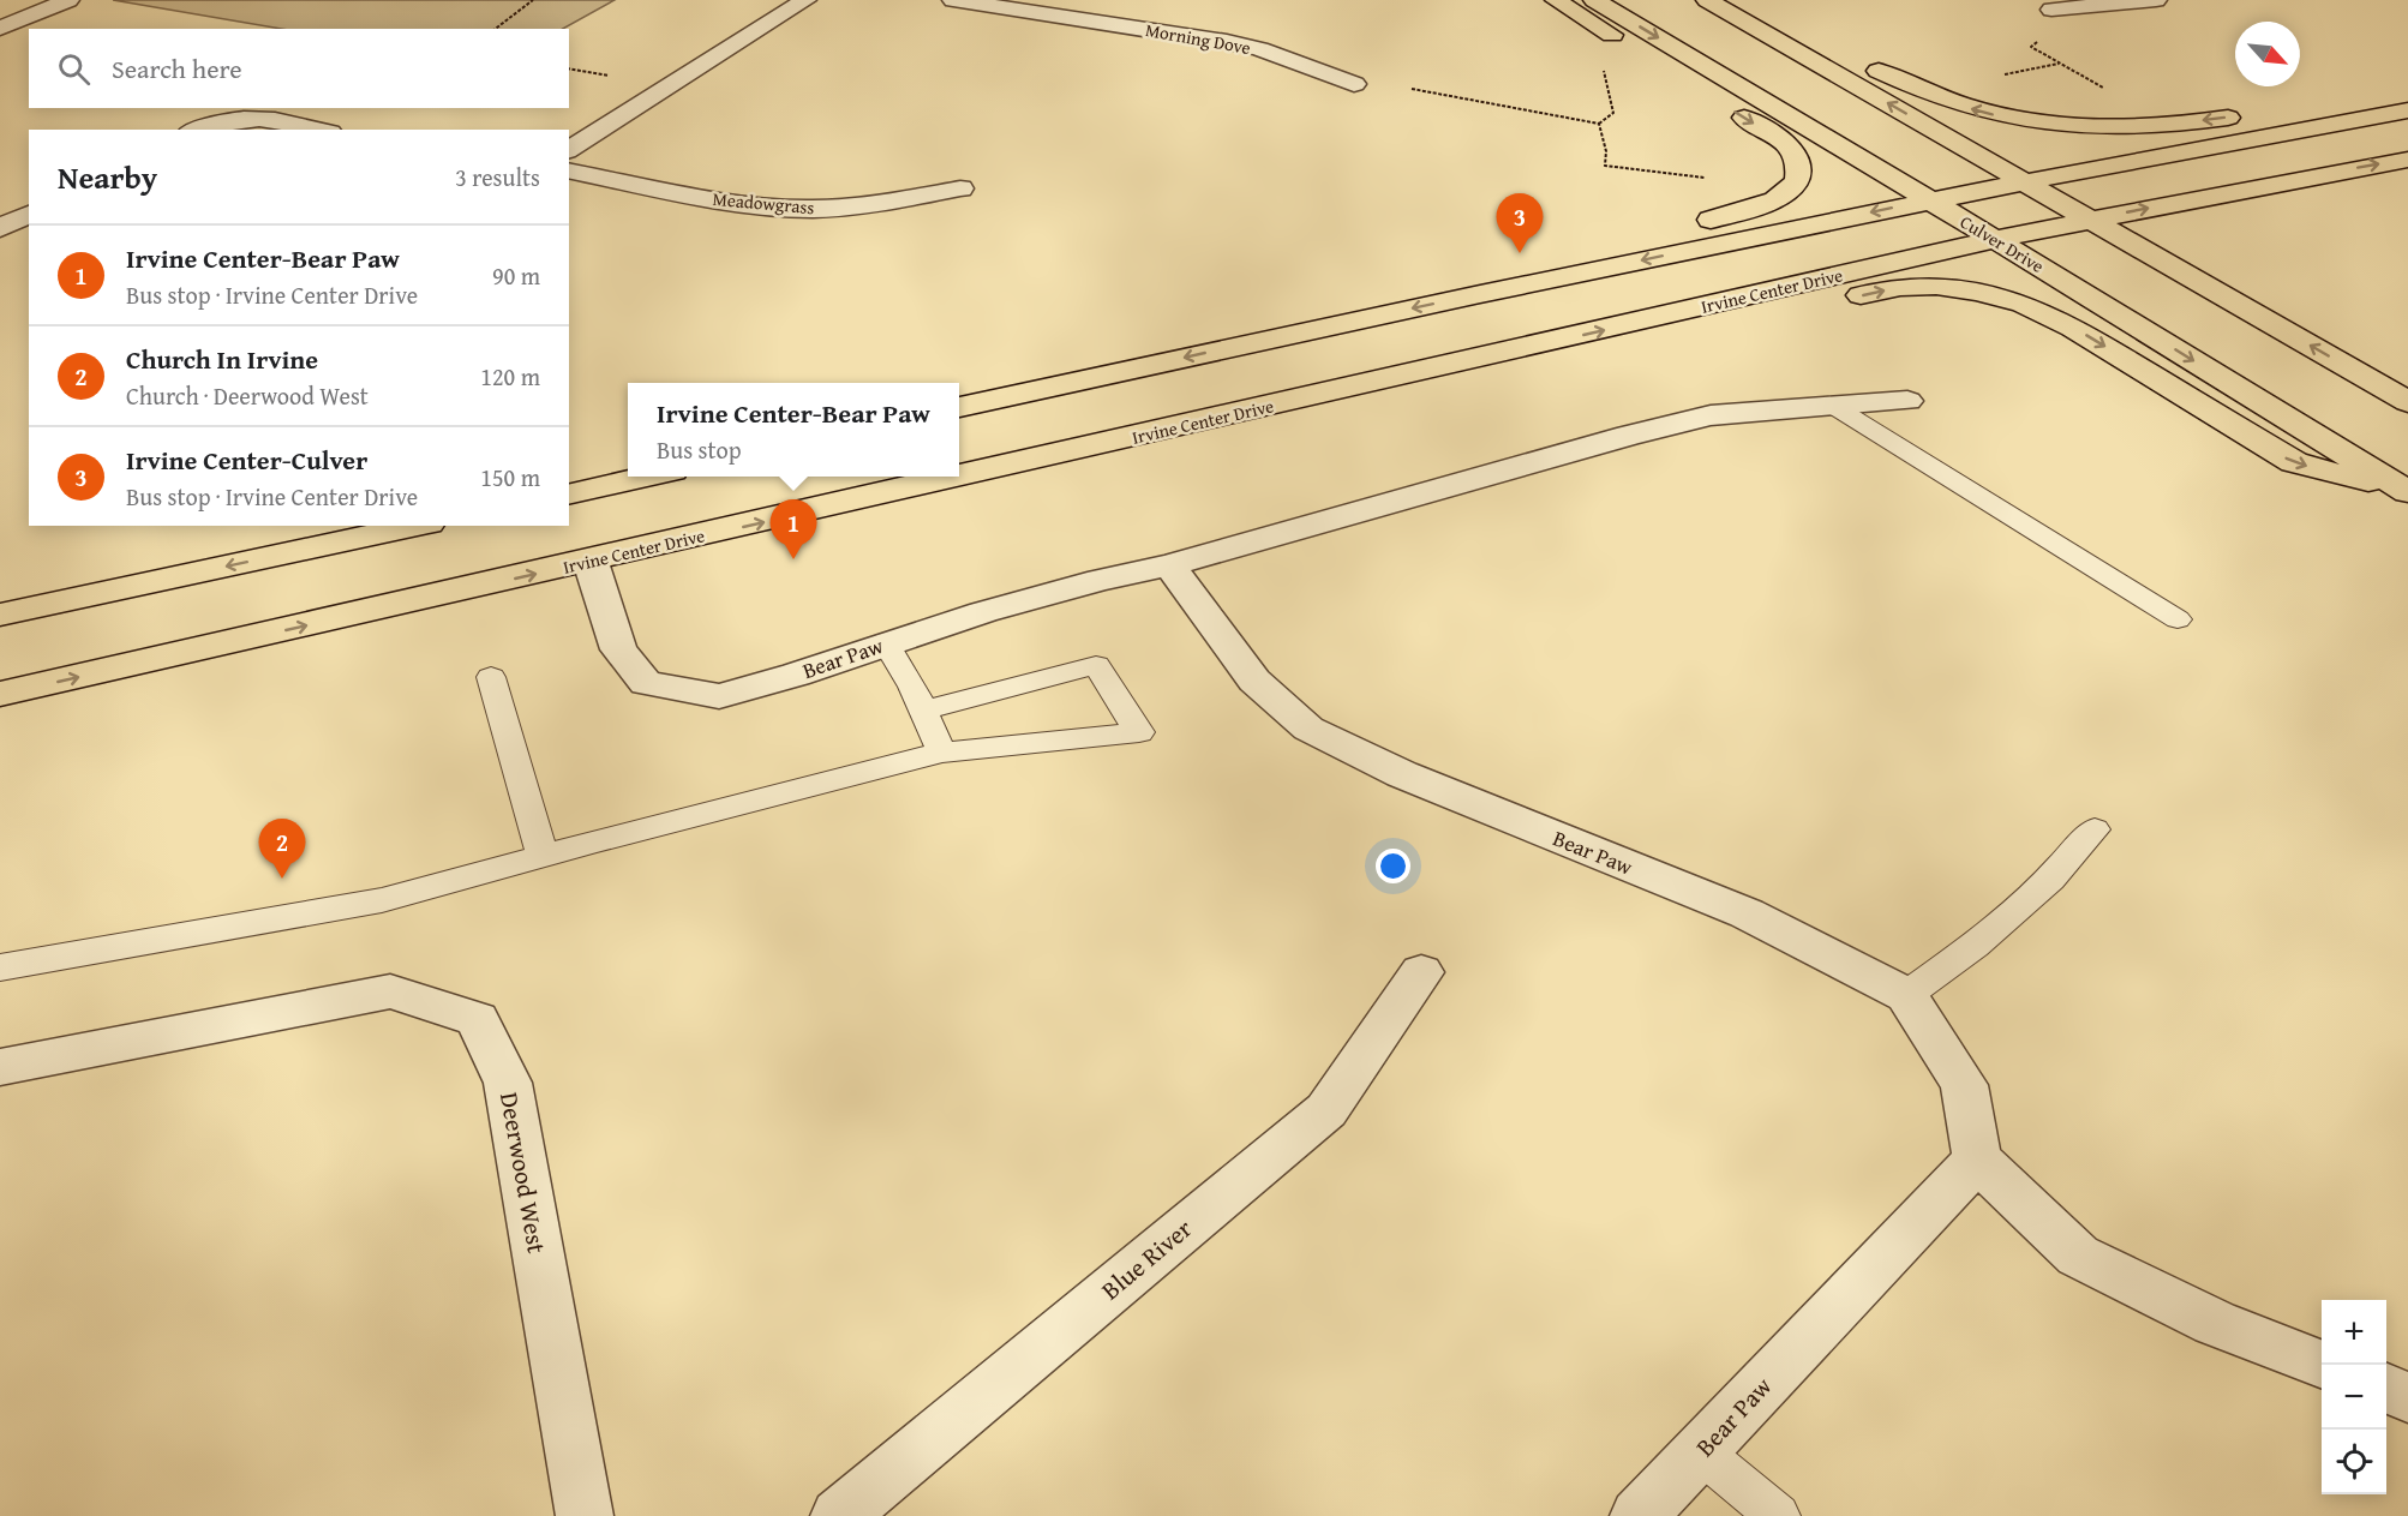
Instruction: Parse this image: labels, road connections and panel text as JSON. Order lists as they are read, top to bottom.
{
  "streets": {
    "main road": ["Culver Drive", "Irvine Center Drive"],
    "street": [
      "Morning Dove",
      "Meadowgrass",
      "Bear Paw",
      "Deerwood West",
      "Blue River"
    ]
  },
  "crossings": [
    ["Culver Drive", "Irvine Center Drive"],
    ["Irvine Center Drive", "Bear Paw"]
  ],
  "north": "bottom right",
  "page": {
    "search": "Search here",
    "heading": ["Nearby", "3 results"],
    "pins": ["3", "1", "2"],
    "list": [
      {
        "mark": "1",
        "name": "Irvine Center-Bear Paw",
        "note": "Bus stop · Irvine Center Drive",
        "value": "90 m"
      },
      {
        "mark": "2",
        "name": "Church In Irvine",
        "note": "Church · Deerwood West",
        "value": "120 m"
      },
      {
        "mark": "3",
        "name": "Irvine Center-Culver",
        "note": "Bus stop · Irvine Center Drive",
        "value": "150 m"
      }
    ],
    "popup": ["Irvine Center-Bear Paw", "Bus stop"],
    "map_buttons": ["+", "−"]
  }
}
